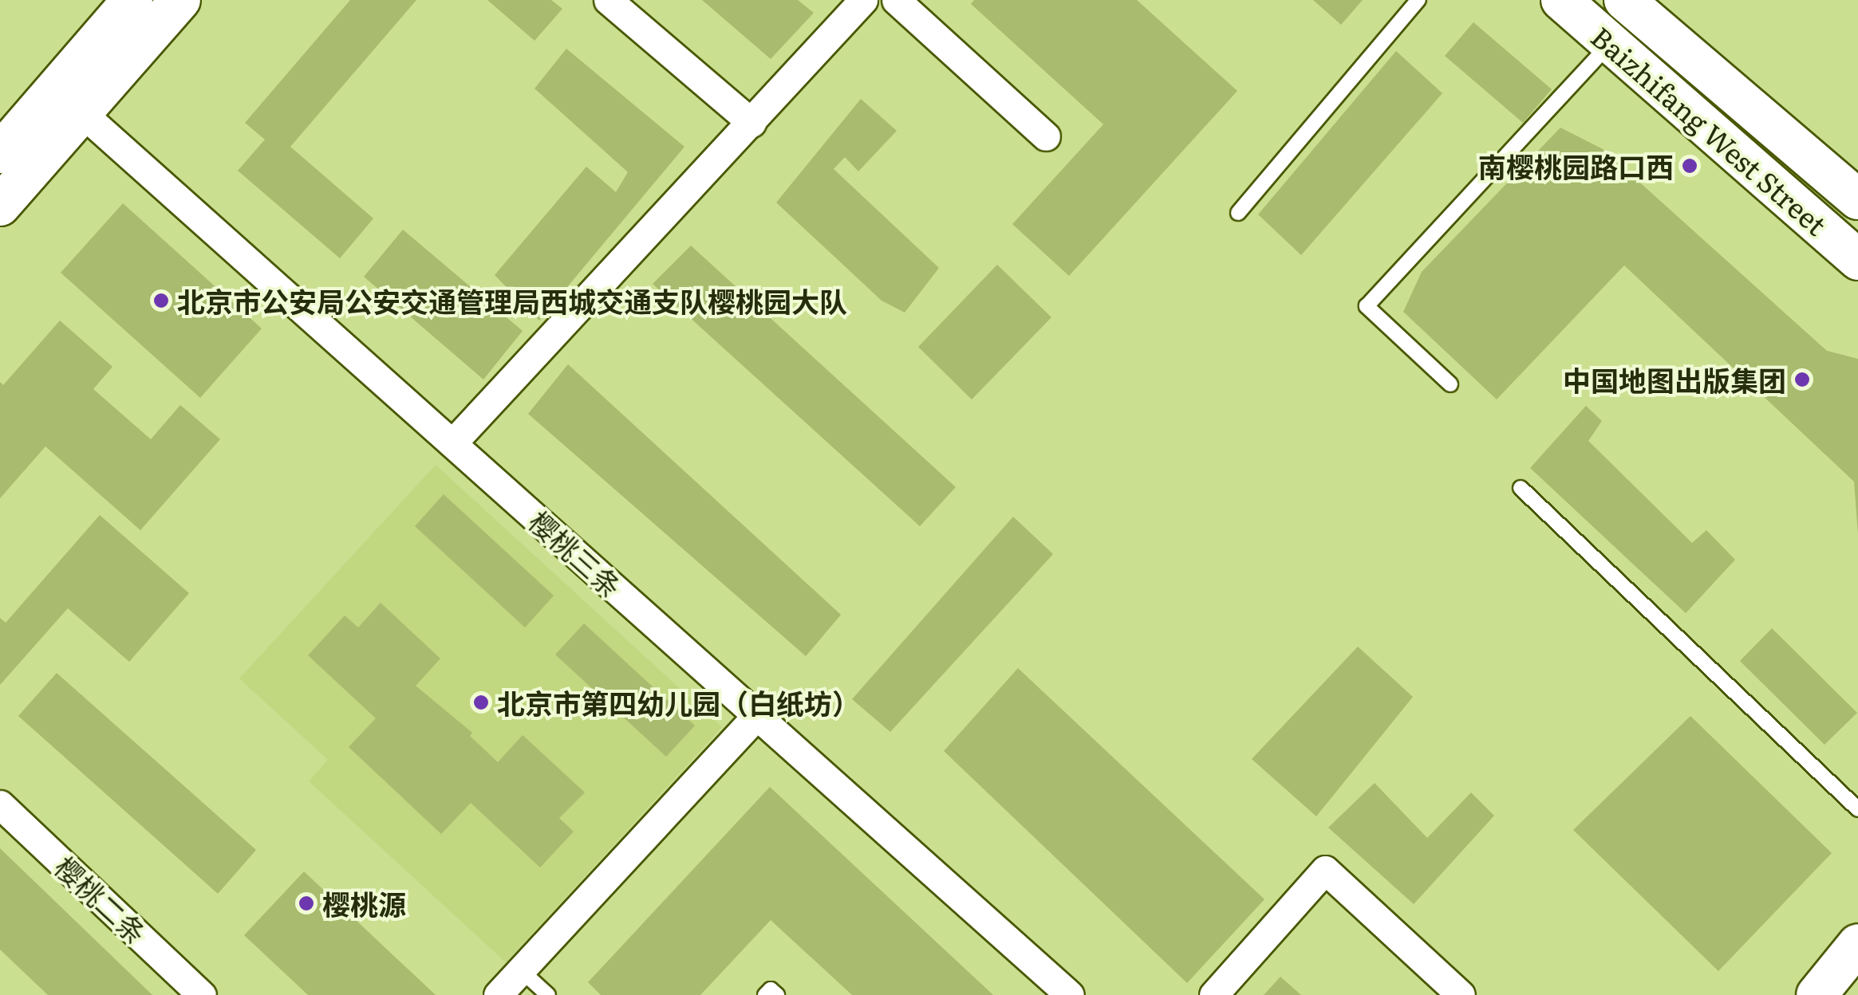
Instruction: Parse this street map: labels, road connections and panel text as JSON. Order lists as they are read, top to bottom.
{
  "streets": {
    "main road": ["Baizhifang West Street"],
    "street": ["樱桃三条", "樱桃二条"]
  },
  "places": [
    "南樱桃园路口西",
    "北京市公安局公安交通管理局西城交通支队樱桃园大队",
    "中国地图出版集团",
    "北京市第四幼儿园（白纸坊）",
    "樱桃源"
  ]
}
